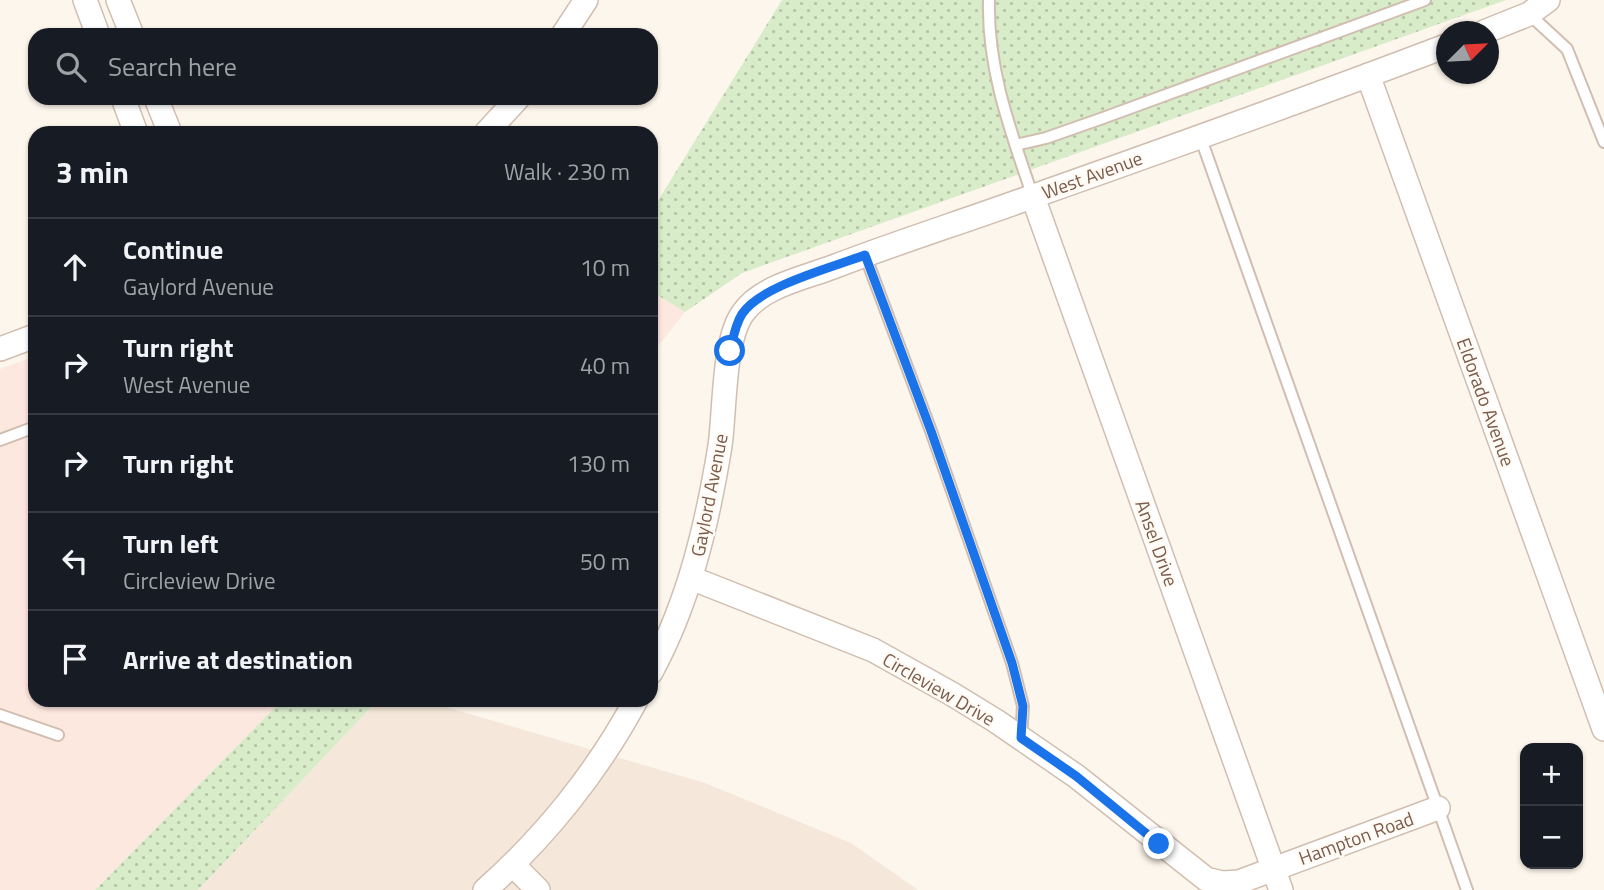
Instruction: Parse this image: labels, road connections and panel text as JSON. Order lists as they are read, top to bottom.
{
  "streets": {
    "street": [
      "West Avenue",
      "Eldorado Avenue",
      "Gaylord Avenue",
      "Ansel Drive",
      "Circleview Drive",
      "Hampton Road"
    ]
  },
  "crossings": [
    ["West Avenue", "Eldorado Avenue"],
    ["West Avenue", "Gaylord Avenue"],
    ["West Avenue", "Ansel Drive"],
    ["Gaylord Avenue", "Circleview Drive"],
    ["Ansel Drive", "Circleview Drive"],
    ["Ansel Drive", "Hampton Road"],
    ["Circleview Drive", "Hampton Road"]
  ],
  "north": "top right",
  "page": {
    "search": "Search here",
    "heading": ["3 min", "Walk · 230 m"],
    "list": [
      ["Continue", "Gaylord Avenue", "10 m"],
      ["Turn right", "West Avenue", "40 m"],
      ["Turn right", "130 m"],
      ["Turn left", "Circleview Drive", "50 m"],
      "Arrive at destination"
    ],
    "map_buttons": ["+", "−"]
  }
}
